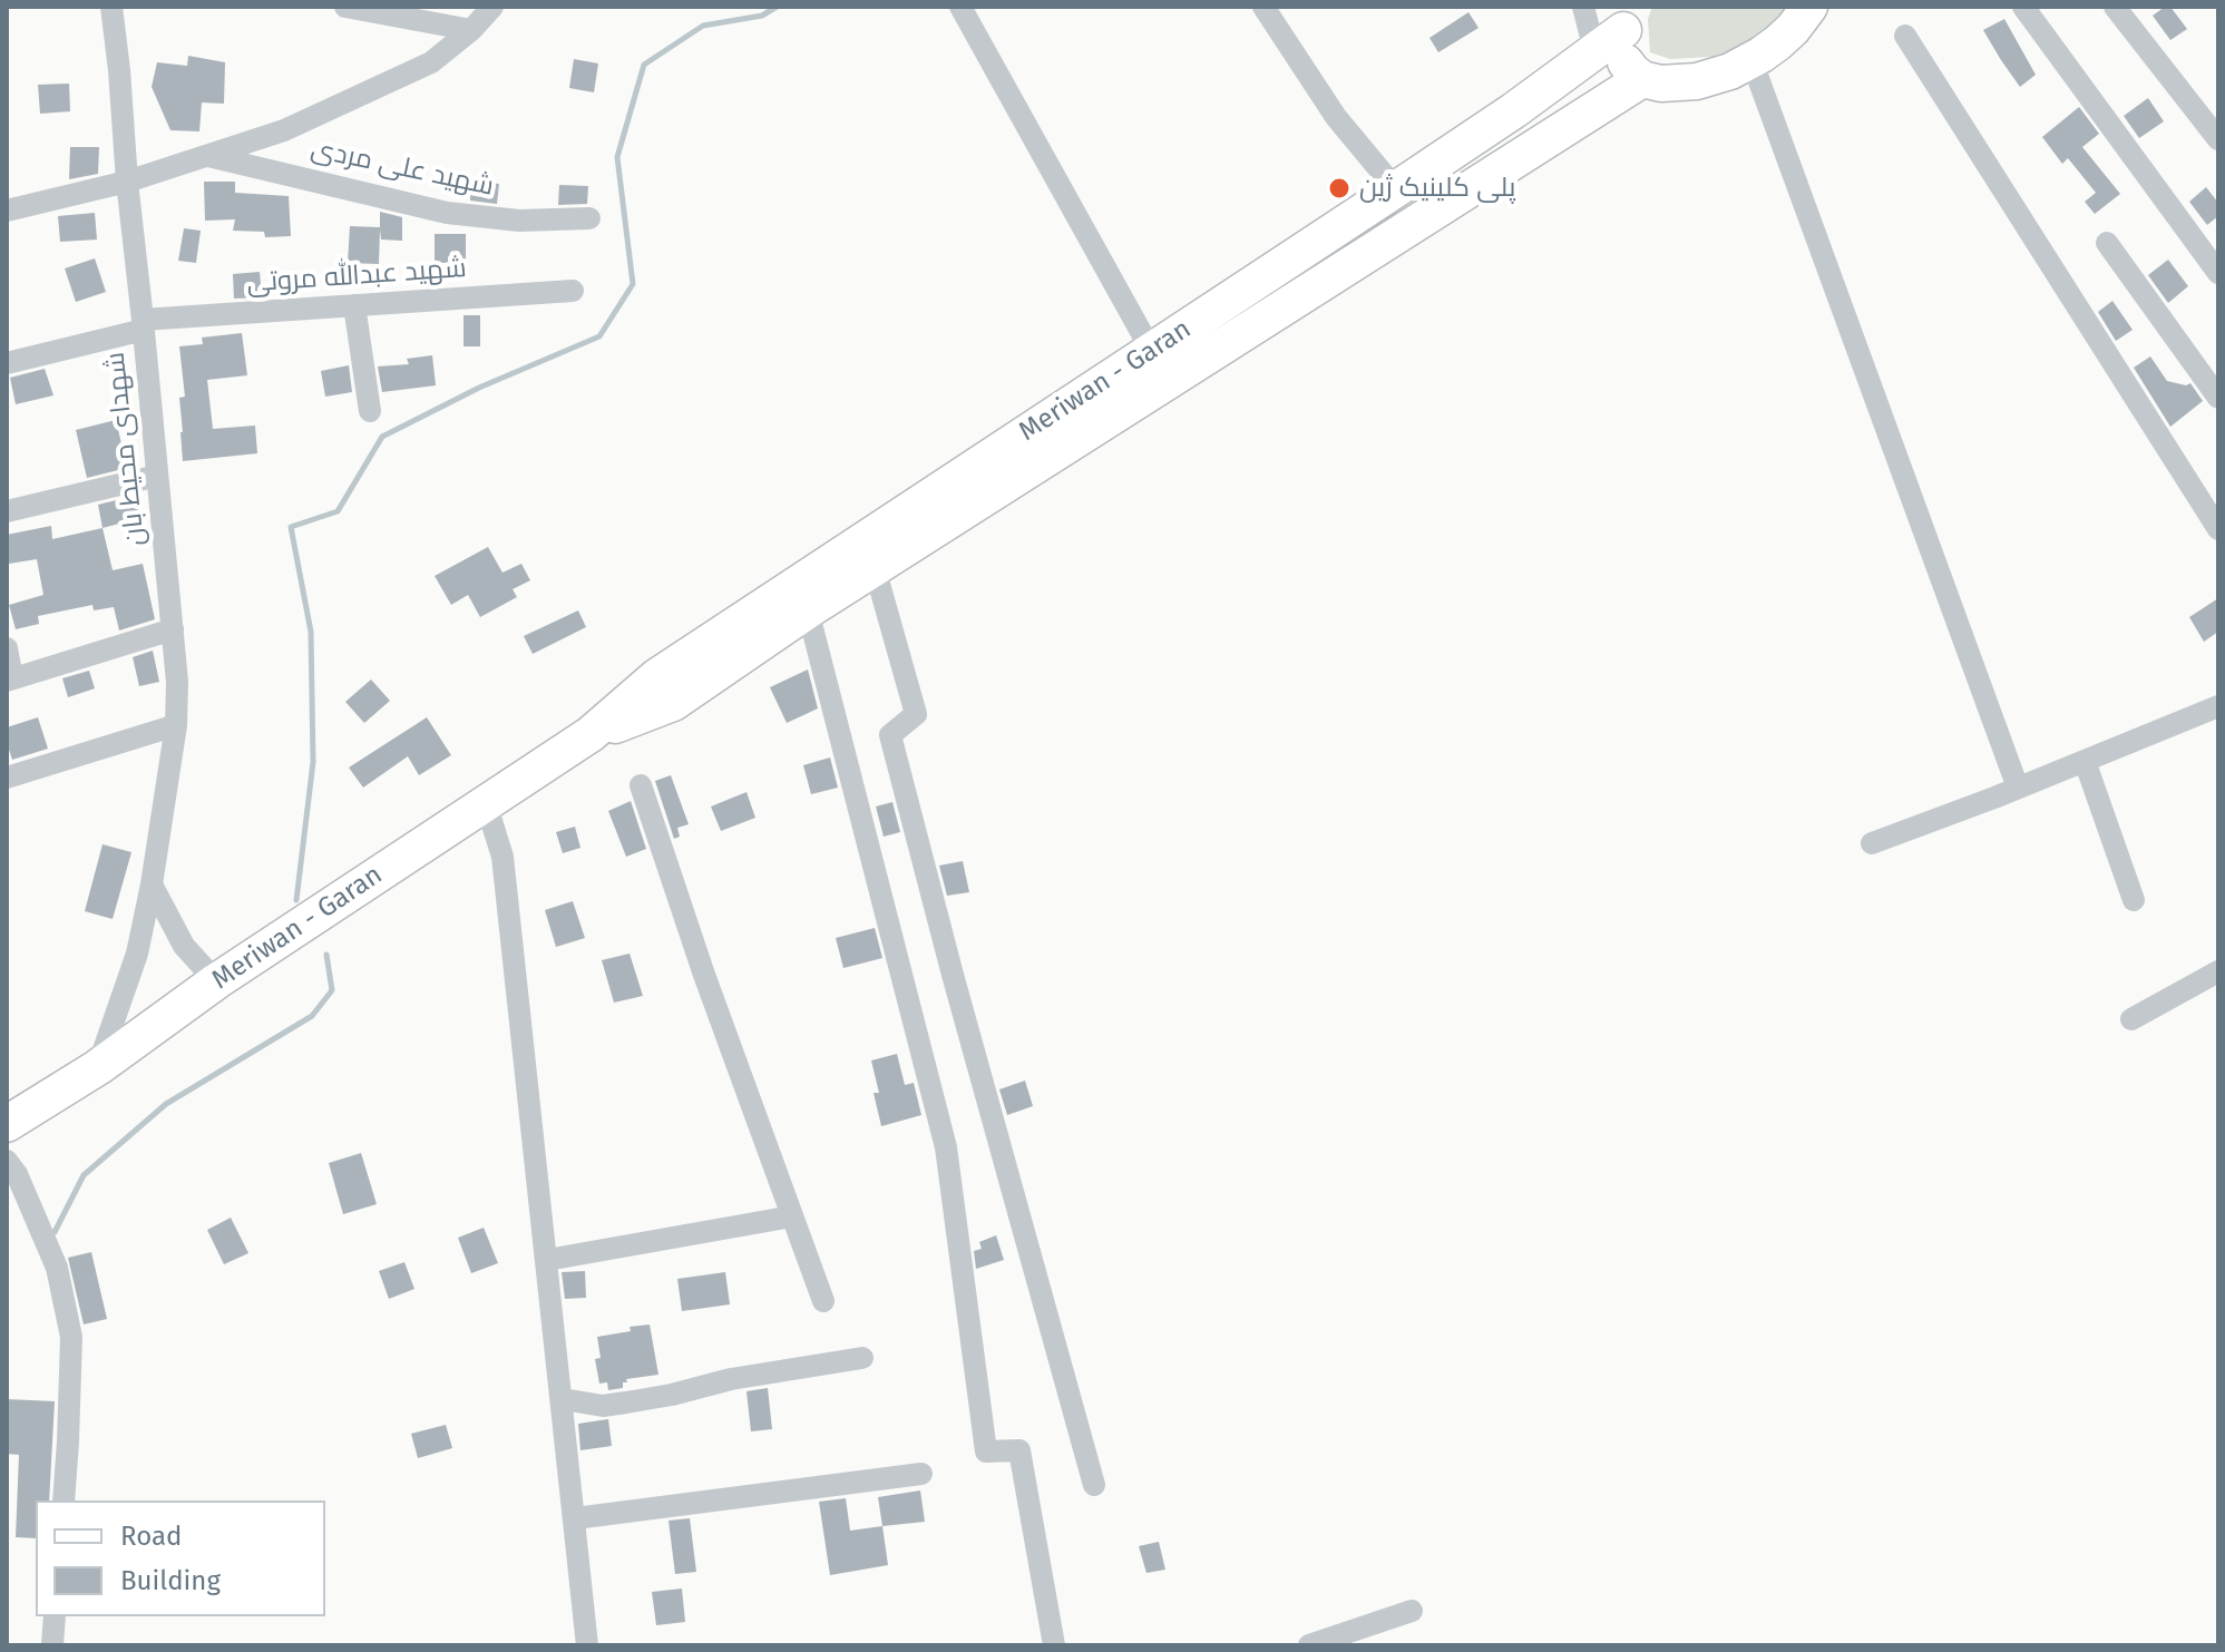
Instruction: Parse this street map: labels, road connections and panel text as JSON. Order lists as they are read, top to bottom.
{
  "streets": {
    "main road": ["Meriwan - Garan"],
    "street": ["شهید علی مردی", "شهید عبدالله مروتی", "شهدای محیط بان"]
  },
  "crossings": [
    ["شهید عبدالله مروتی", "شهدای محیط بان"],
    ["Meriwan - Garan", "شهدای محیط بان"]
  ],
  "places": ["پلی کلینیک ژین"],
  "legend": ["Road", "Building"]
}
